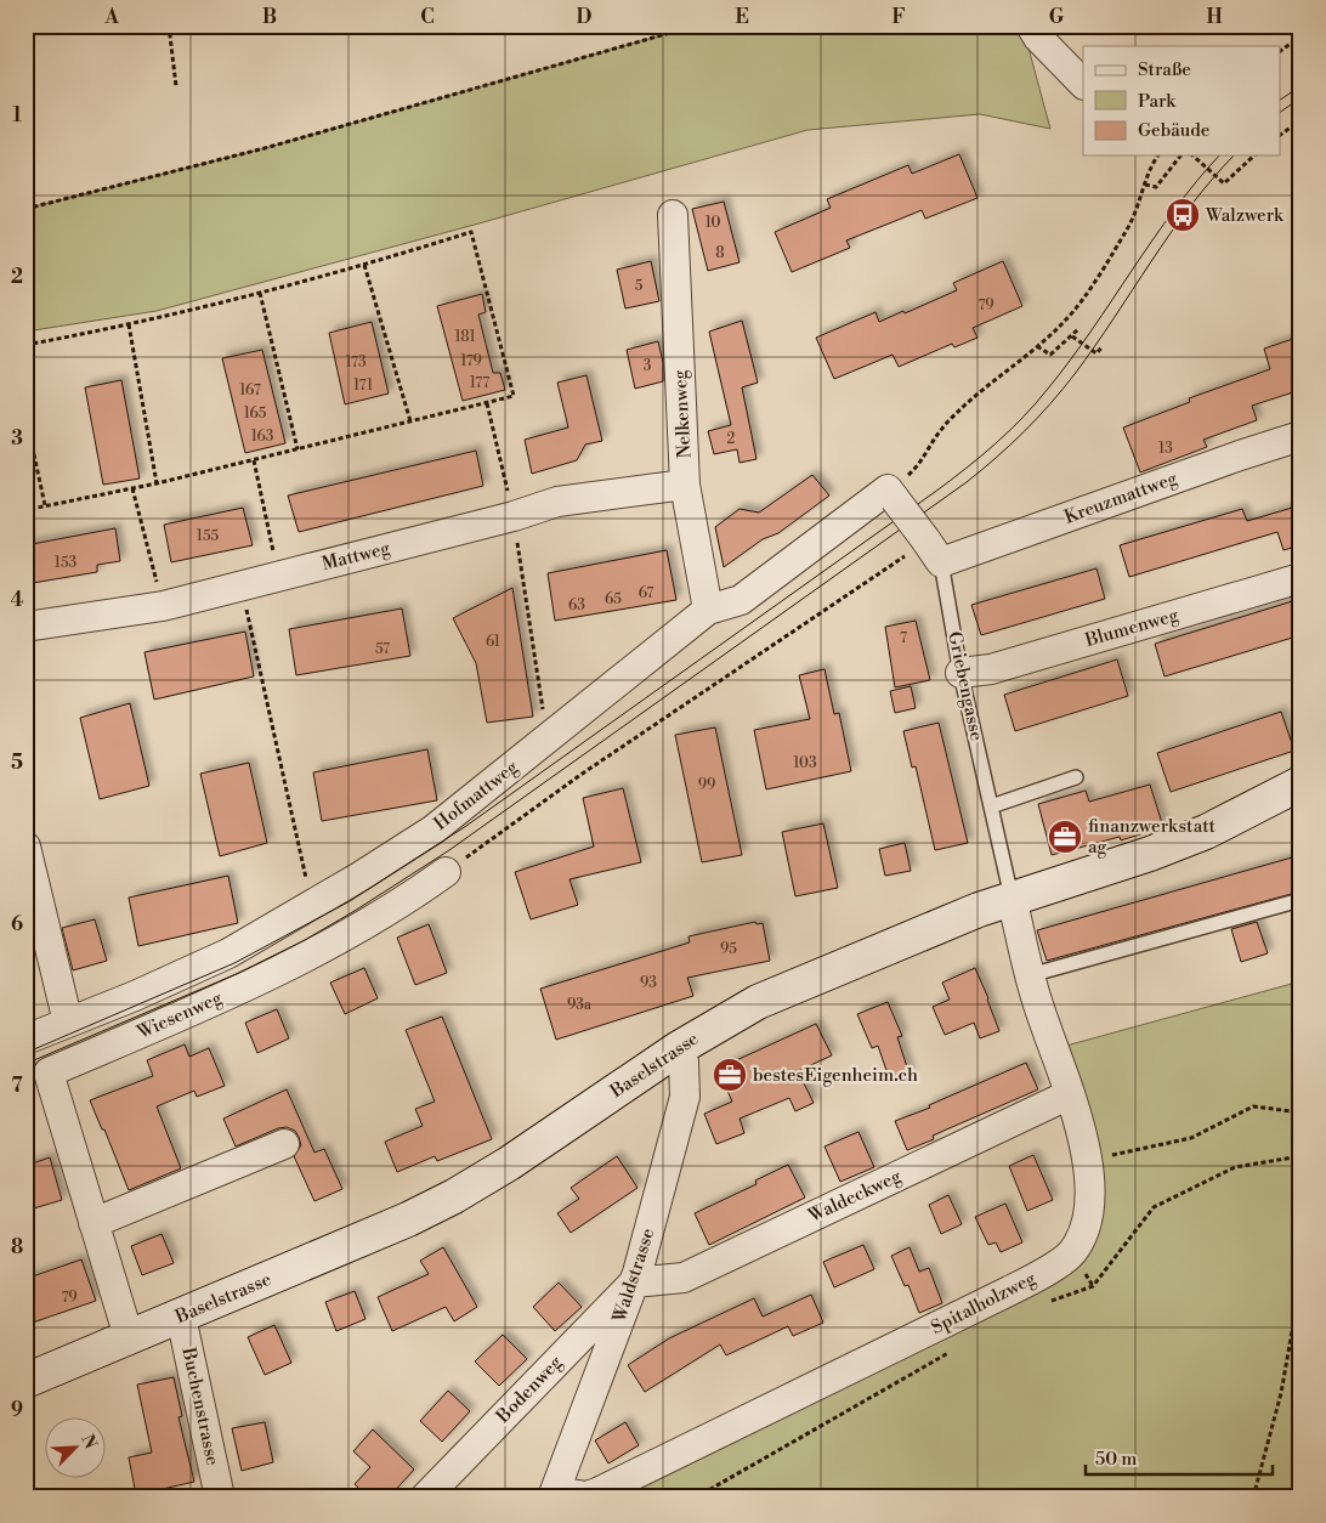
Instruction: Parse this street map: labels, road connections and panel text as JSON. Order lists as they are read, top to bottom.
{
  "streets": {
    "main road": ["Baselstrasse"],
    "street": [
      "Nelkenweg",
      "Kreuzmattweg",
      "Mattweg",
      "Blumenweg",
      "Griebengasse",
      "Hofmattweg",
      "Wiesenweg",
      "Waldeckweg",
      "Waldstrasse",
      "Spitalholzweg",
      "Bodenweg",
      "Buchenstrasse"
    ]
  },
  "crossings": [
    ["Nelkenweg", "Mattweg"],
    ["Nelkenweg", "Hofmattweg"],
    ["Kreuzmattweg", "Griebengasse"],
    ["Blumenweg", "Griebengasse"],
    ["Griebengasse", "Hofmattweg"],
    ["Griebengasse", "Baselstrasse"],
    ["Griebengasse", "Spitalholzweg"],
    ["Wiesenweg", "Baselstrasse"],
    ["Baselstrasse", "Waldstrasse"],
    ["Baselstrasse", "Spitalholzweg"],
    ["Baselstrasse", "Buchenstrasse"],
    ["Waldeckweg", "Waldstrasse"],
    ["Waldeckweg", "Spitalholzweg"],
    ["Waldeckweg", "Bodenweg"],
    ["Waldstrasse", "Spitalholzweg"],
    ["Waldstrasse", "Bodenweg"]
  ],
  "places": {
    "bus stop": ["Walzwerk"],
    "office": ["finanzwerkstatt ag", "bestesEigenheim.ch"]
  },
  "house_numbers": [
    "10",
    "8",
    "5",
    "79",
    "181",
    "179",
    "173",
    "3",
    "177",
    "171",
    "167",
    "165",
    "163",
    "2",
    "13",
    "155",
    "153",
    "67",
    "65",
    "63",
    "7",
    "61",
    "57",
    "103",
    "99",
    "95",
    "93",
    "93a",
    "79"
  ],
  "legend": ["Straße", "Park", "Gebäude"],
  "scale_bar": "50 m",
  "north": "top right",
  "grid": {
    "columns": [
      "A",
      "B",
      "C",
      "D",
      "E",
      "F",
      "G",
      "H"
    ],
    "rows": [
      "1",
      "2",
      "3",
      "4",
      "5",
      "6",
      "7",
      "8",
      "9"
    ]
  }
}
